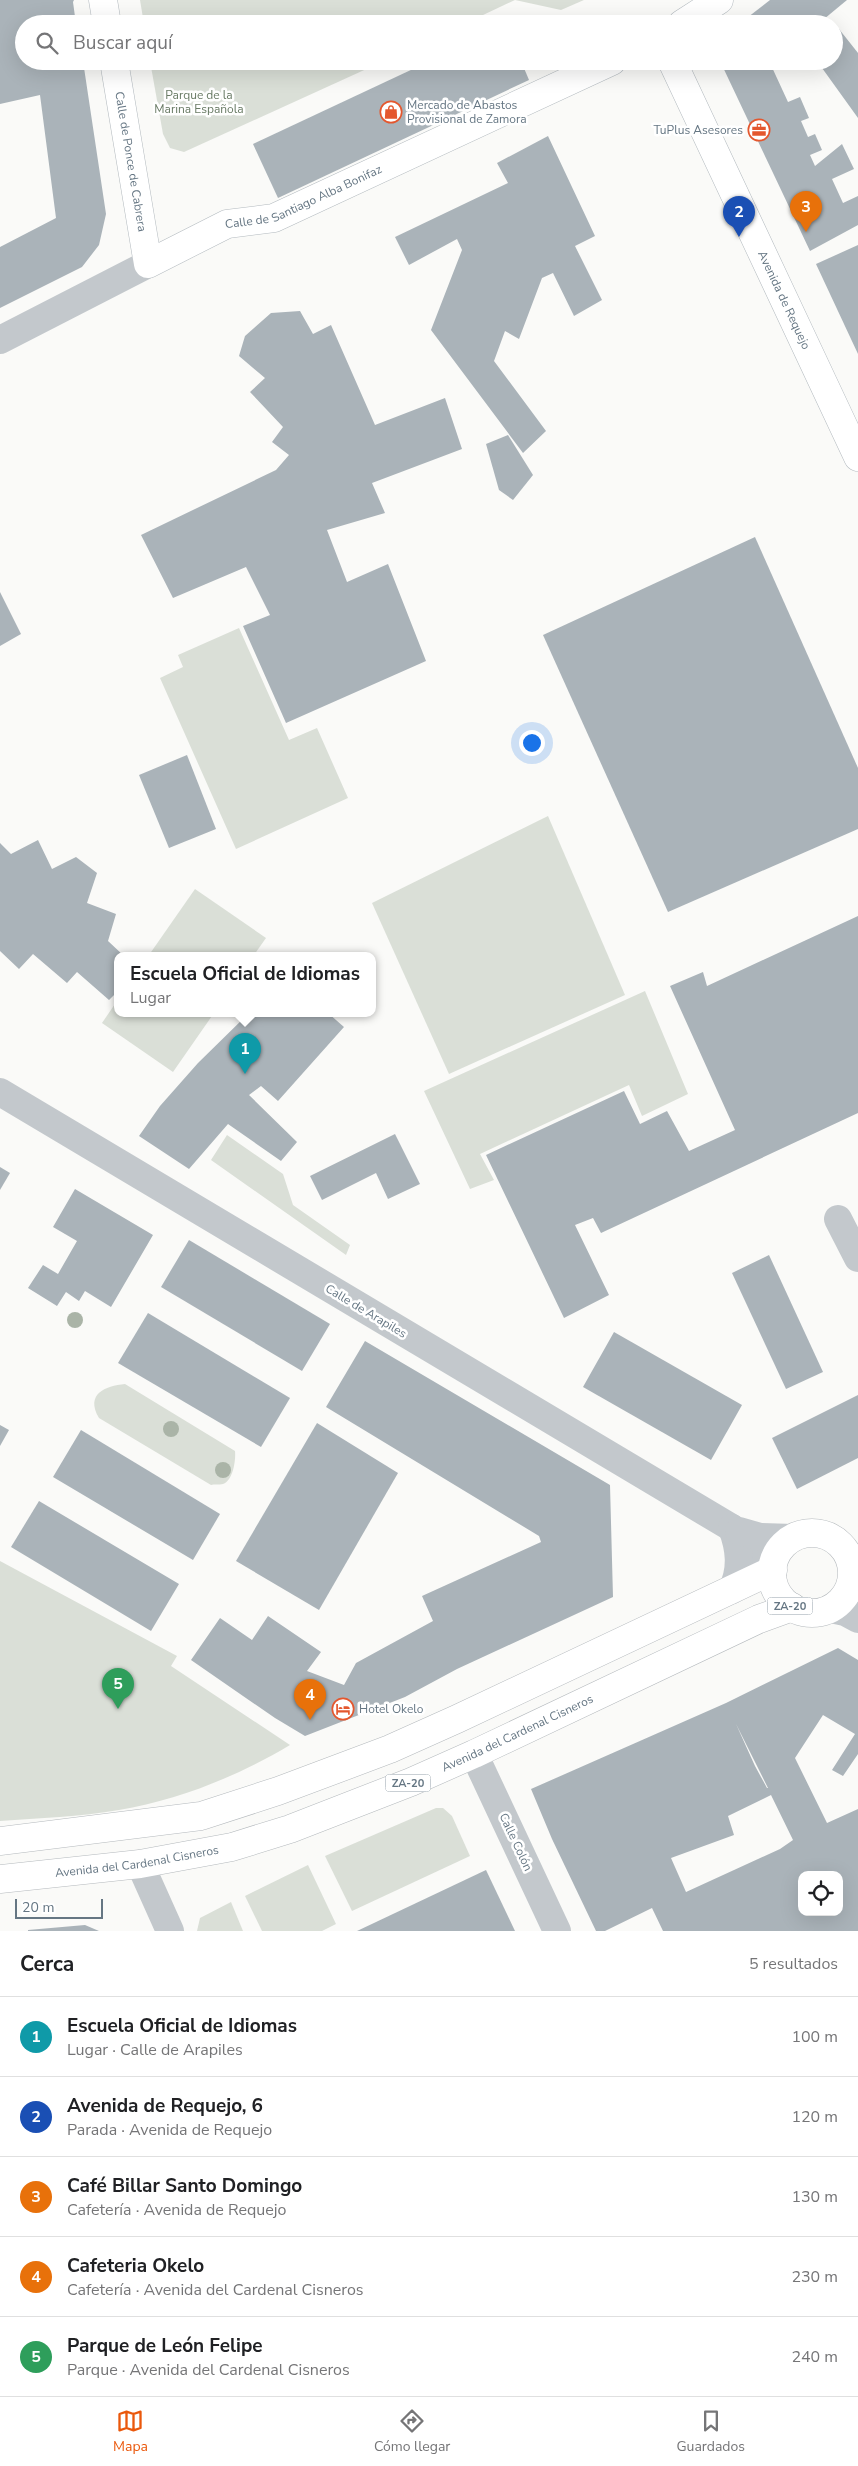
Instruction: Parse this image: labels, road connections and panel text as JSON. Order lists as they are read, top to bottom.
{
  "streets": {
    "main road": [
      "Calle de Ponce de Cabrera",
      "Calle de Santiago Alba Bonifaz",
      "Avenida de Requejo",
      "ZA-20",
      "Avenida del Cardenal Cisneros"
    ],
    "street": ["Calle de Arapiles", "Calle Colón"]
  },
  "crossings": [
    ["Calle de Ponce de Cabrera", "Calle de Santiago Alba Bonifaz"],
    ["Calle de Arapiles", "ZA-20"],
    ["Calle de Arapiles", "Avenida del Cardenal Cisneros"],
    ["ZA-20", "Avenida del Cardenal Cisneros"],
    ["Avenida del Cardenal Cisneros", "Calle Colón"]
  ],
  "parks": ["Parque de la Marina Española"],
  "places": {
    "shop": ["Mercado de Abastos Provisional de Zamora"],
    "office": ["TuPlus Asesores"],
    "hotel": ["Hotel Okelo"]
  },
  "scale_bar": "20 m",
  "page": {
    "search": "Buscar aquí",
    "pins": [
      "3",
      "2",
      "1",
      "5",
      "4"
    ],
    "popup": ["Escuela Oficial de Idiomas", "Lugar"],
    "scale": "20 m",
    "heading": ["Cerca", "5 resultados"],
    "list": [
      {
        "mark": "1",
        "name": "Escuela Oficial de Idiomas",
        "note": "Lugar · Calle de Arapiles",
        "value": "100 m"
      },
      {
        "mark": "2",
        "name": "Avenida de Requejo, 6",
        "note": "Parada · Avenida de Requejo",
        "value": "120 m"
      },
      {
        "mark": "3",
        "name": "Café Billar Santo Domingo",
        "note": "Cafetería · Avenida de Requejo",
        "value": "130 m"
      },
      {
        "mark": "4",
        "name": "Cafeteria Okelo",
        "note": "Cafetería · Avenida del Cardenal Cisneros",
        "value": "230 m"
      },
      {
        "mark": "5",
        "name": "Parque de León Felipe",
        "note": "Parque · Avenida del Cardenal Cisneros",
        "value": "240 m"
      }
    ],
    "nav": ["Mapa", "Cómo llegar", "Guardados"]
  }
}
